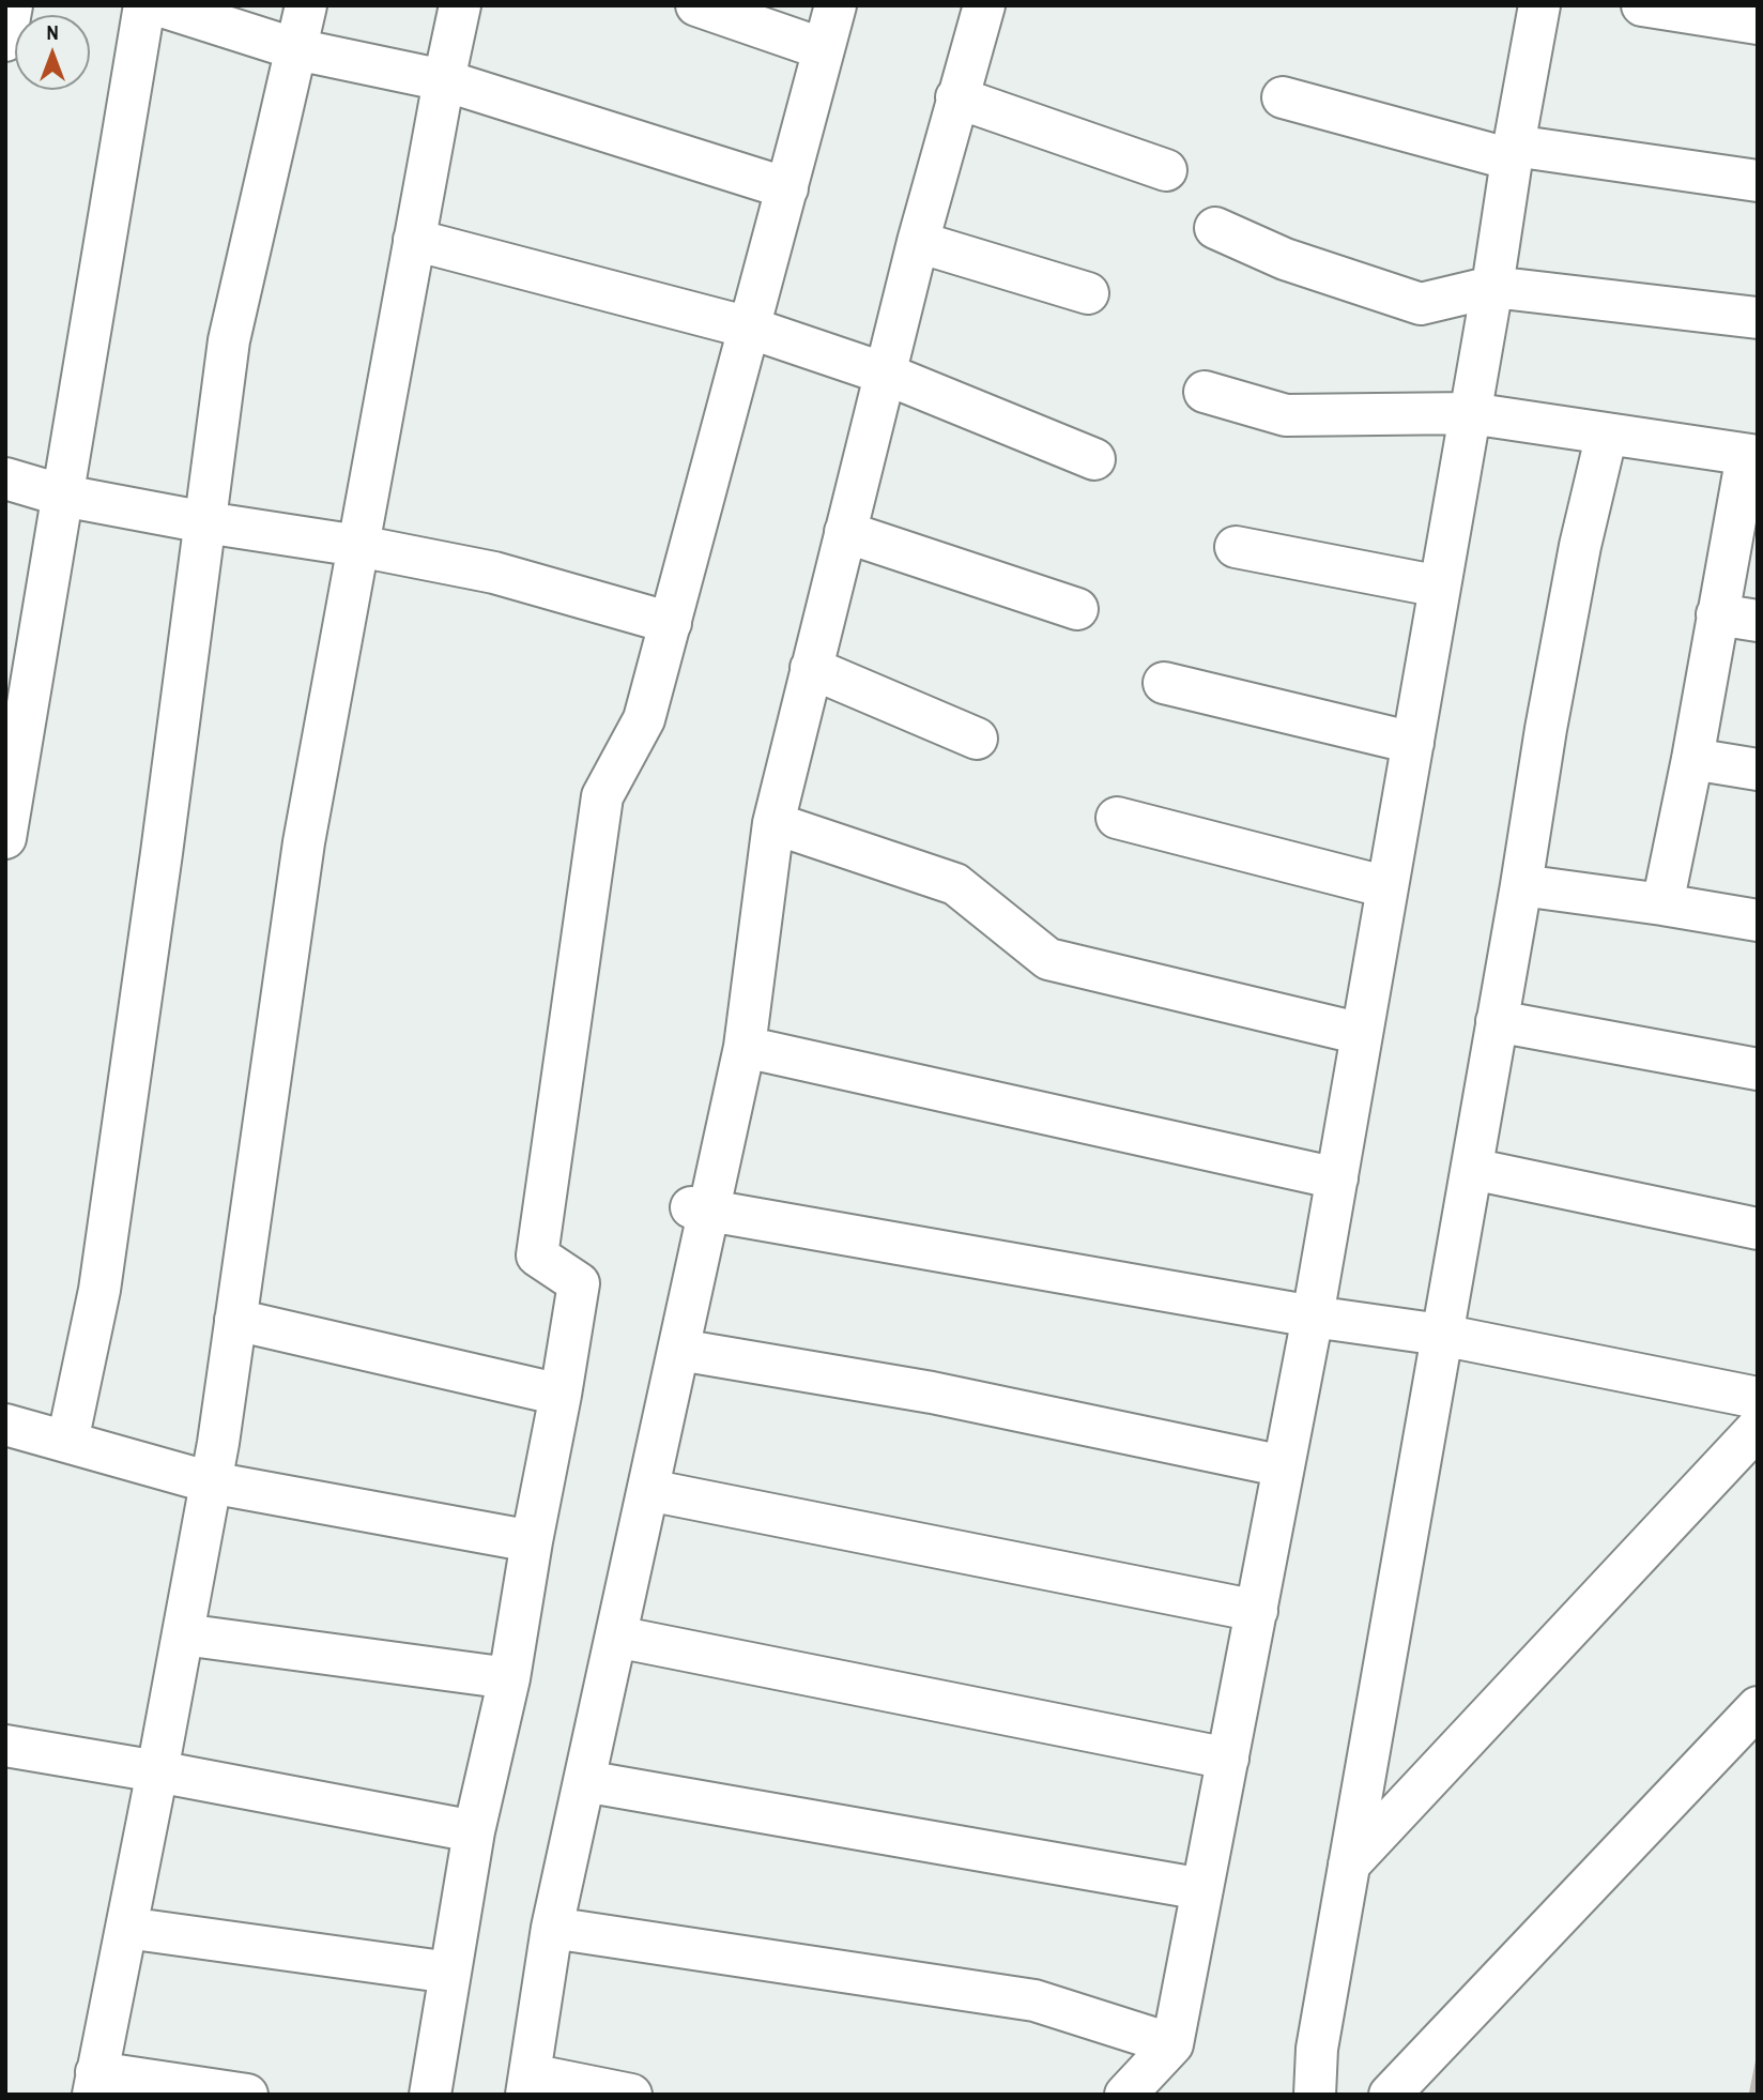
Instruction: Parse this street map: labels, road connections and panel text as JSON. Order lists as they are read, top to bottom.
{
  "north": "top"
}
